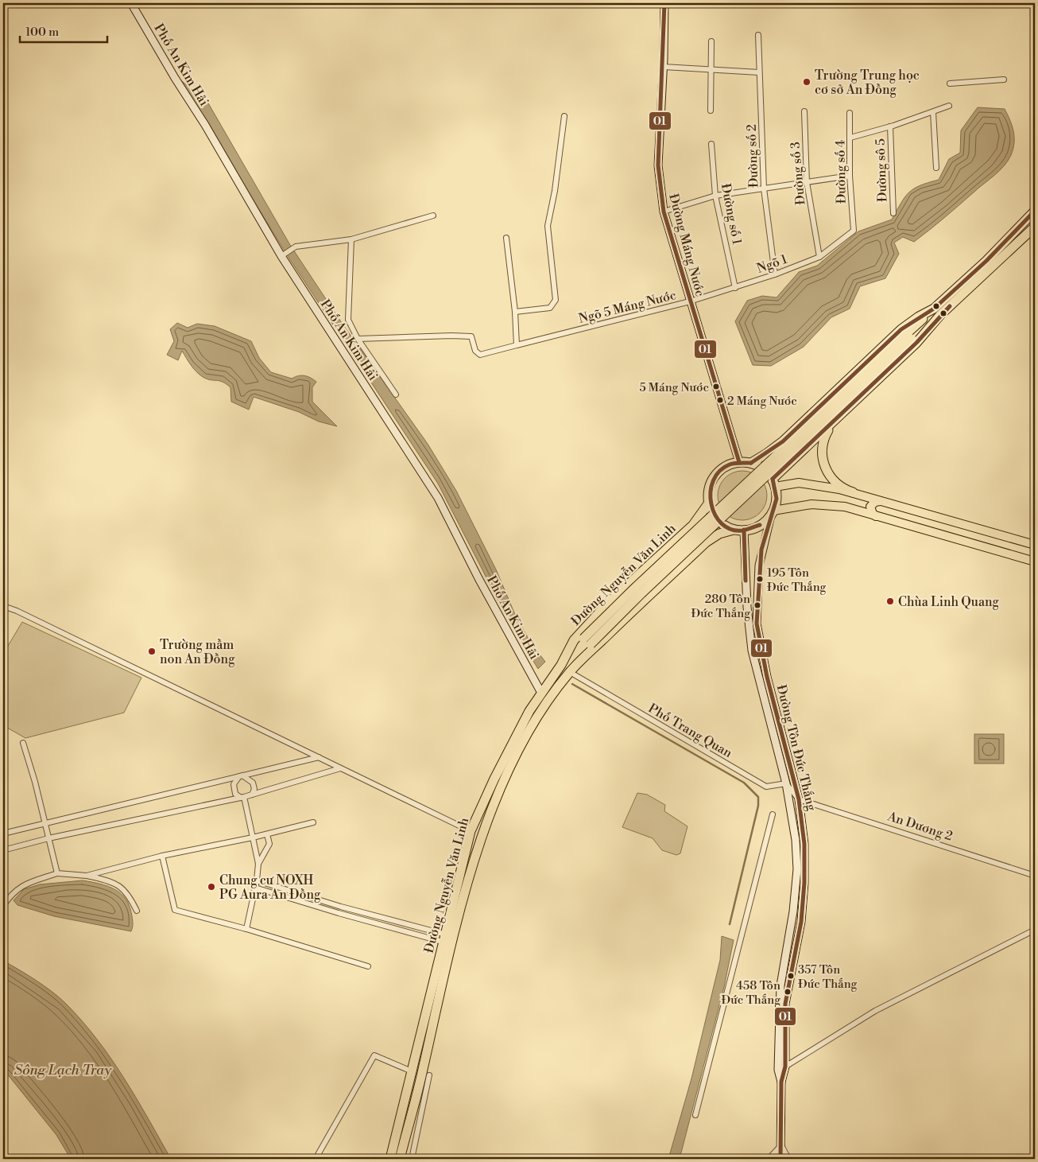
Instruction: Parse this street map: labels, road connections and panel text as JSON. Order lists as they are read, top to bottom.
{
  "streets": {
    "highway": ["Đường Nguyễn Văn Linh"],
    "main road": ["Phố An Kim Hải", "Đường Máng Nước", "Đường Tôn Đức Thắng"],
    "street": [
      "Đường số 2",
      "Đường sô 5",
      "Đường số 4",
      "Đường số 3",
      "Đường số 1",
      "Ngõ 1",
      "Ngõ 5 Máng Nước",
      "Phố Trang Quan",
      "An Dương 2"
    ]
  },
  "crossings": [
    ["Phố An Kim Hải", "Đường Nguyễn Văn Linh"],
    ["Đường số 2", "Ngõ 1"],
    ["Đường số 4", "Ngõ 1"],
    ["Đường số 3", "Ngõ 1"],
    ["Đường số 1", "Ngõ 1"],
    ["Đường Máng Nước", "Ngõ 1"],
    ["Đường Máng Nước", "Ngõ 5 Máng Nước"],
    ["Đường Máng Nước", "Đường Nguyễn Văn Linh"],
    ["Đường Máng Nước", "Đường Tôn Đức Thắng"],
    ["Ngõ 1", "Ngõ 5 Máng Nước"],
    ["Đường Nguyễn Văn Linh", "Phố Trang Quan"],
    ["Đường Nguyễn Văn Linh", "Đường Tôn Đức Thắng"],
    ["Phố Trang Quan", "Đường Tôn Đức Thắng"],
    ["Đường Tôn Đức Thắng", "An Dương 2"]
  ],
  "water": ["Sông Lạch Tray"],
  "places": [
    "Trường Trung học cơ sở An Đồng",
    "5 Máng Nước",
    "2 Máng Nước",
    "195 Tôn Đức Thắng",
    "Chùa Linh Quang",
    "280 Tôn Đức Thắng",
    "Trường mầm non An Đồng",
    "Chung cư NOXH PG Aura An Đồng",
    "357 Tôn Đức Thắng",
    "458 Tôn Đức Thắng"
  ],
  "lines": ["transit line 01"],
  "scale_bar": "100 m"
}
